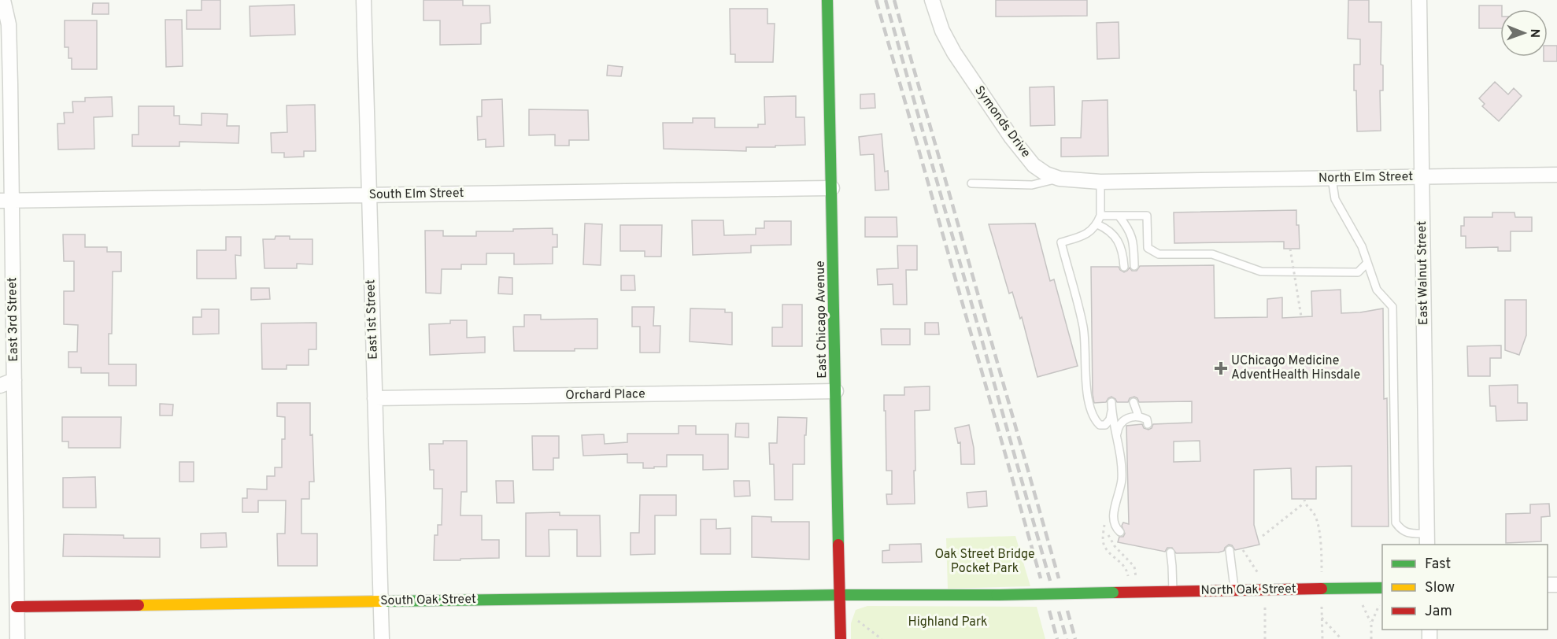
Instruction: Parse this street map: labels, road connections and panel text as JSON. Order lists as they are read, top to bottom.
{
  "streets": {
    "street": [
      "Symonds Drive",
      "North Elm Street",
      "South Elm Street",
      "East Walnut Street",
      "East 3rd Street",
      "East 1st Street",
      "East Chicago Avenue",
      "Orchard Place",
      "North Oak Street",
      "South Oak Street"
    ]
  },
  "crossings": [
    ["Symonds Drive", "North Elm Street"],
    ["North Elm Street", "East Walnut Street"],
    ["South Elm Street", "East 3rd Street"],
    ["South Elm Street", "East 1st Street"],
    ["South Elm Street", "East Chicago Avenue"],
    ["East 3rd Street", "South Oak Street"],
    ["East 1st Street", "Orchard Place"],
    ["East 1st Street", "South Oak Street"],
    ["East Chicago Avenue", "Orchard Place"],
    ["East Chicago Avenue", "North Oak Street"],
    ["East Chicago Avenue", "South Oak Street"],
    ["North Oak Street", "South Oak Street"]
  ],
  "parks": ["Oak Street Bridge Pocket Park", "Highland Park"],
  "places": {
    "health": ["UChicago Medicine AdventHealth Hinsdale"]
  },
  "legend": ["Fast", "Slow", "Jam"],
  "north": "right"
}
